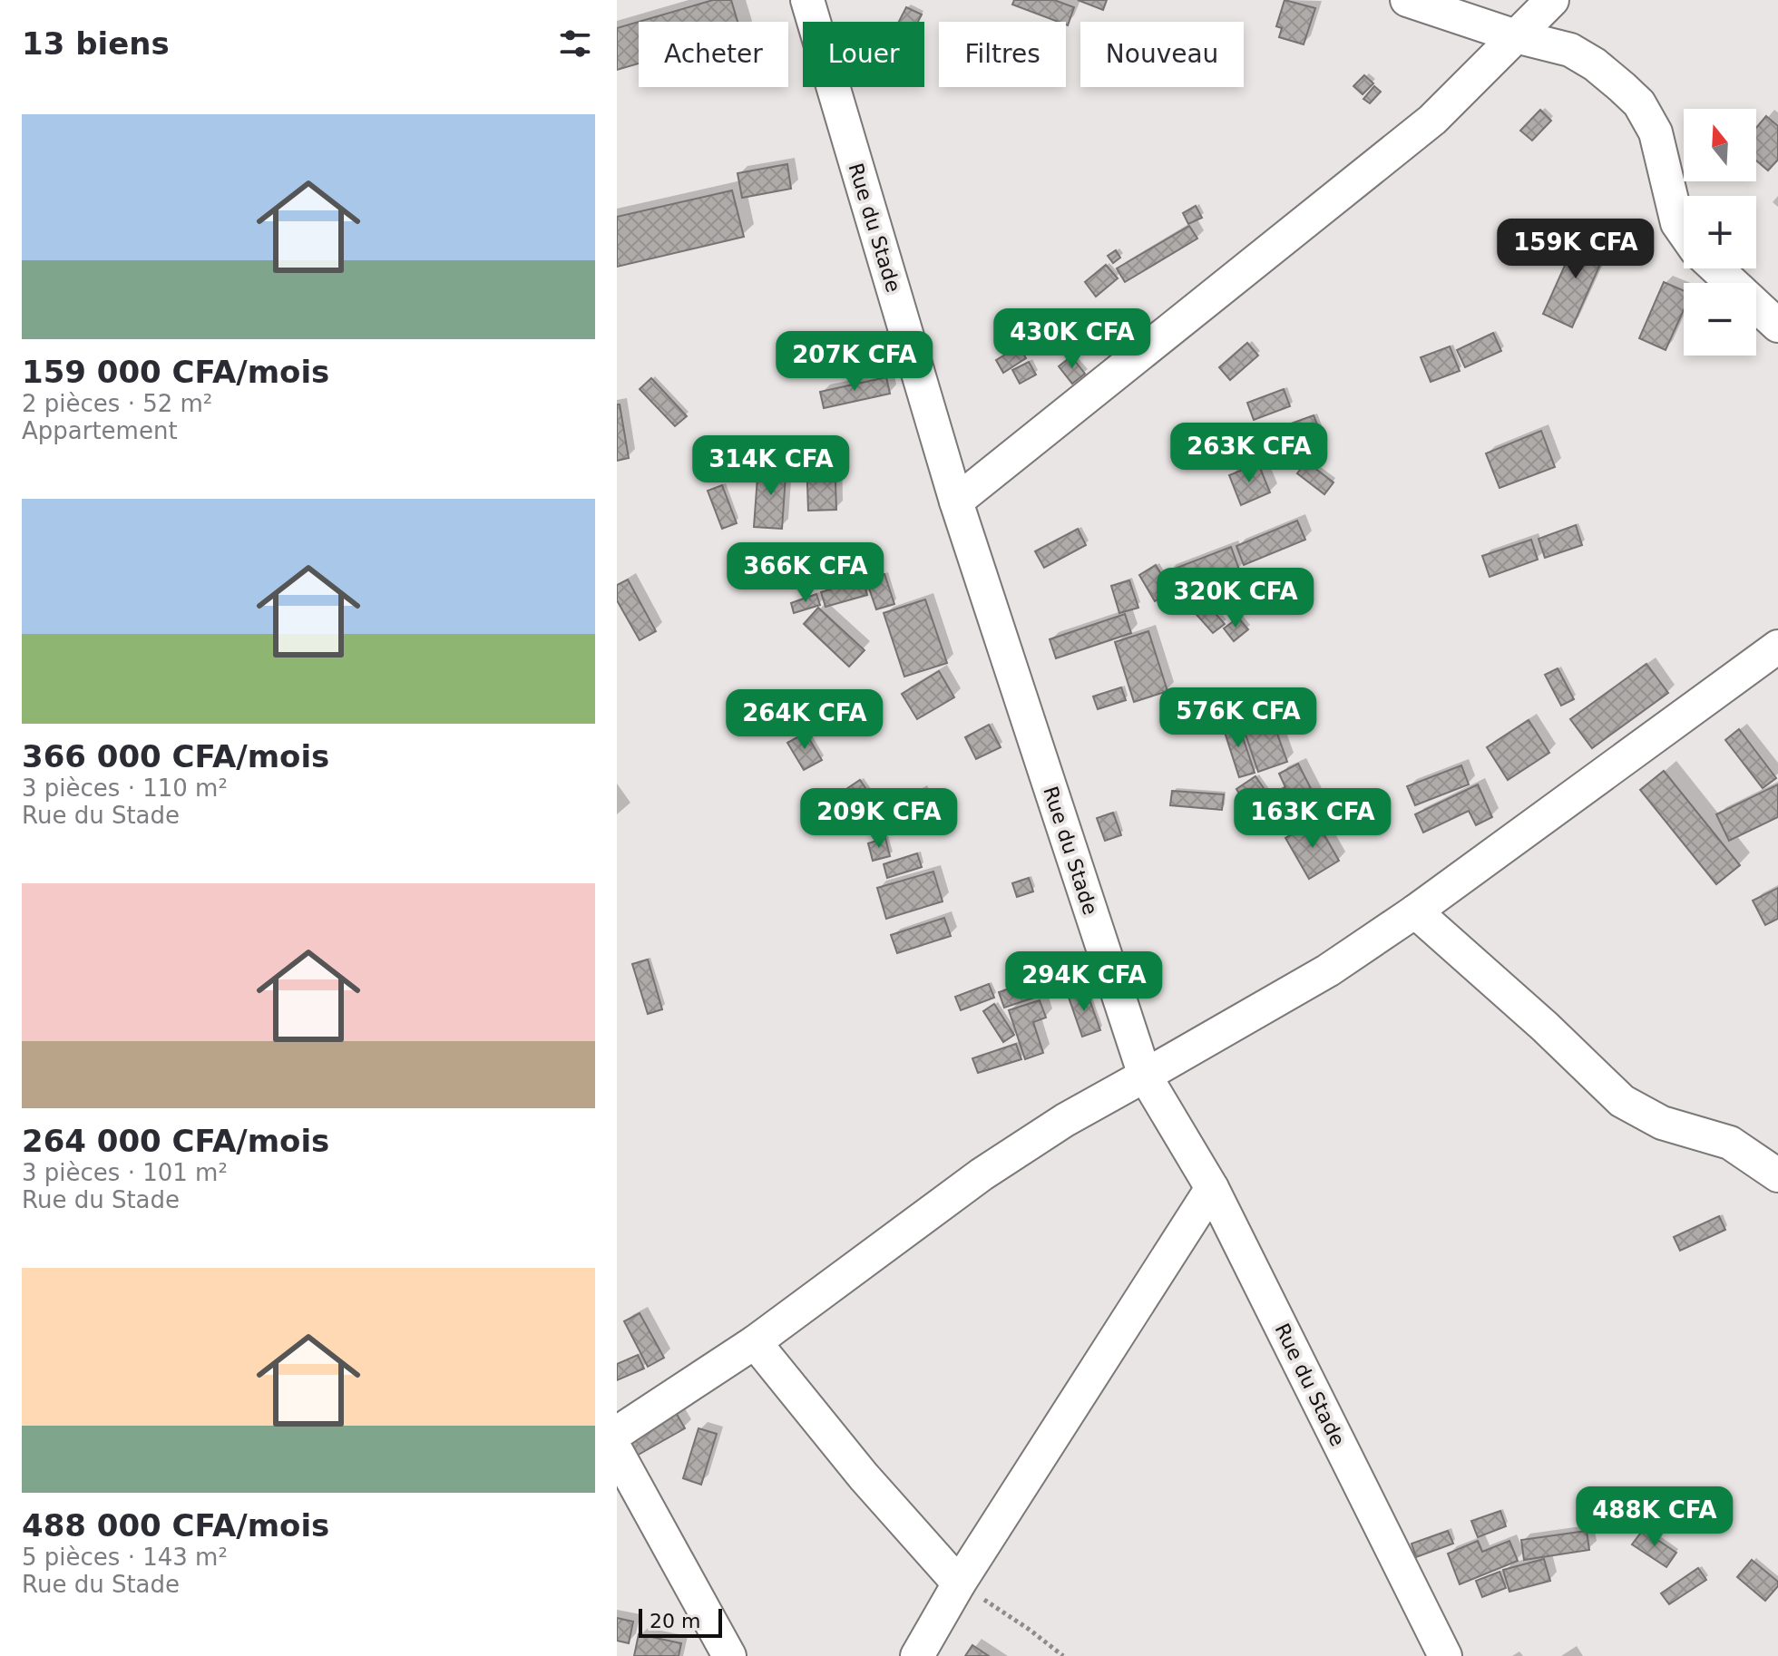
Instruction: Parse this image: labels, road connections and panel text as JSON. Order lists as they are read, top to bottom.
{
  "streets": {
    "street": ["Rue du Stade"]
  },
  "scale_bar": "20 m",
  "north": "top",
  "page": {
    "heading": "13 biens",
    "chip": [
      "Acheter",
      "Louer",
      "Filtres",
      "Nouveau"
    ],
    "list": [
      {
        "name": "159 000 CFA/mois",
        "note": "2 pièces · 52 m² · Appartement"
      },
      {
        "name": "366 000 CFA/mois",
        "note": "3 pièces · 110 m² · Rue du Stade"
      },
      {
        "name": "264 000 CFA/mois",
        "note": "3 pièces · 101 m² · Rue du Stade"
      },
      {
        "name": "488 000 CFA/mois",
        "note": "5 pièces · 143 m² · Rue du Stade"
      }
    ],
    "map_buttons": ["+", "−"],
    "price": [
      "159K CFA",
      "430K CFA",
      "207K CFA",
      "263K CFA",
      "314K CFA",
      "366K CFA",
      "320K CFA",
      "576K CFA",
      "264K CFA",
      "209K CFA",
      "163K CFA",
      "294K CFA",
      "488K CFA"
    ],
    "scale": "20 m"
  }
}
